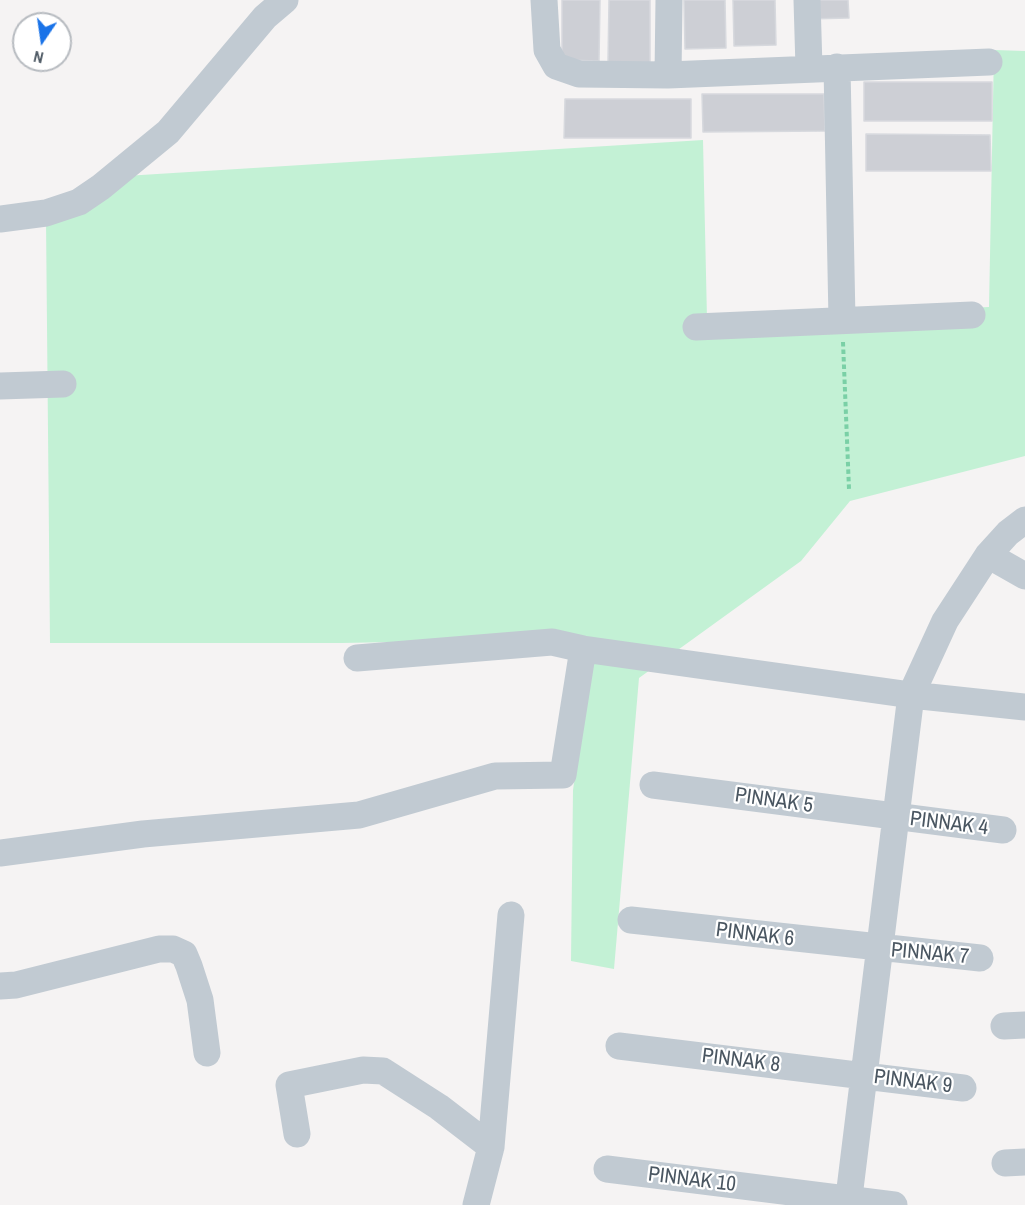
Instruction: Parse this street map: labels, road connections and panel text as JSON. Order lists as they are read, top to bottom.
{
  "streets": {
    "street": [
      "PINNAK 5",
      "PINNAK 4",
      "PINNAK 6",
      "PINNAK 7",
      "PINNAK 8",
      "PINNAK 9",
      "PINNAK 10"
    ]
  },
  "crossings": [
    ["PINNAK 5", "PINNAK 4"],
    ["PINNAK 6", "PINNAK 7"],
    ["PINNAK 8", "PINNAK 9"]
  ],
  "north": "bottom"
}
